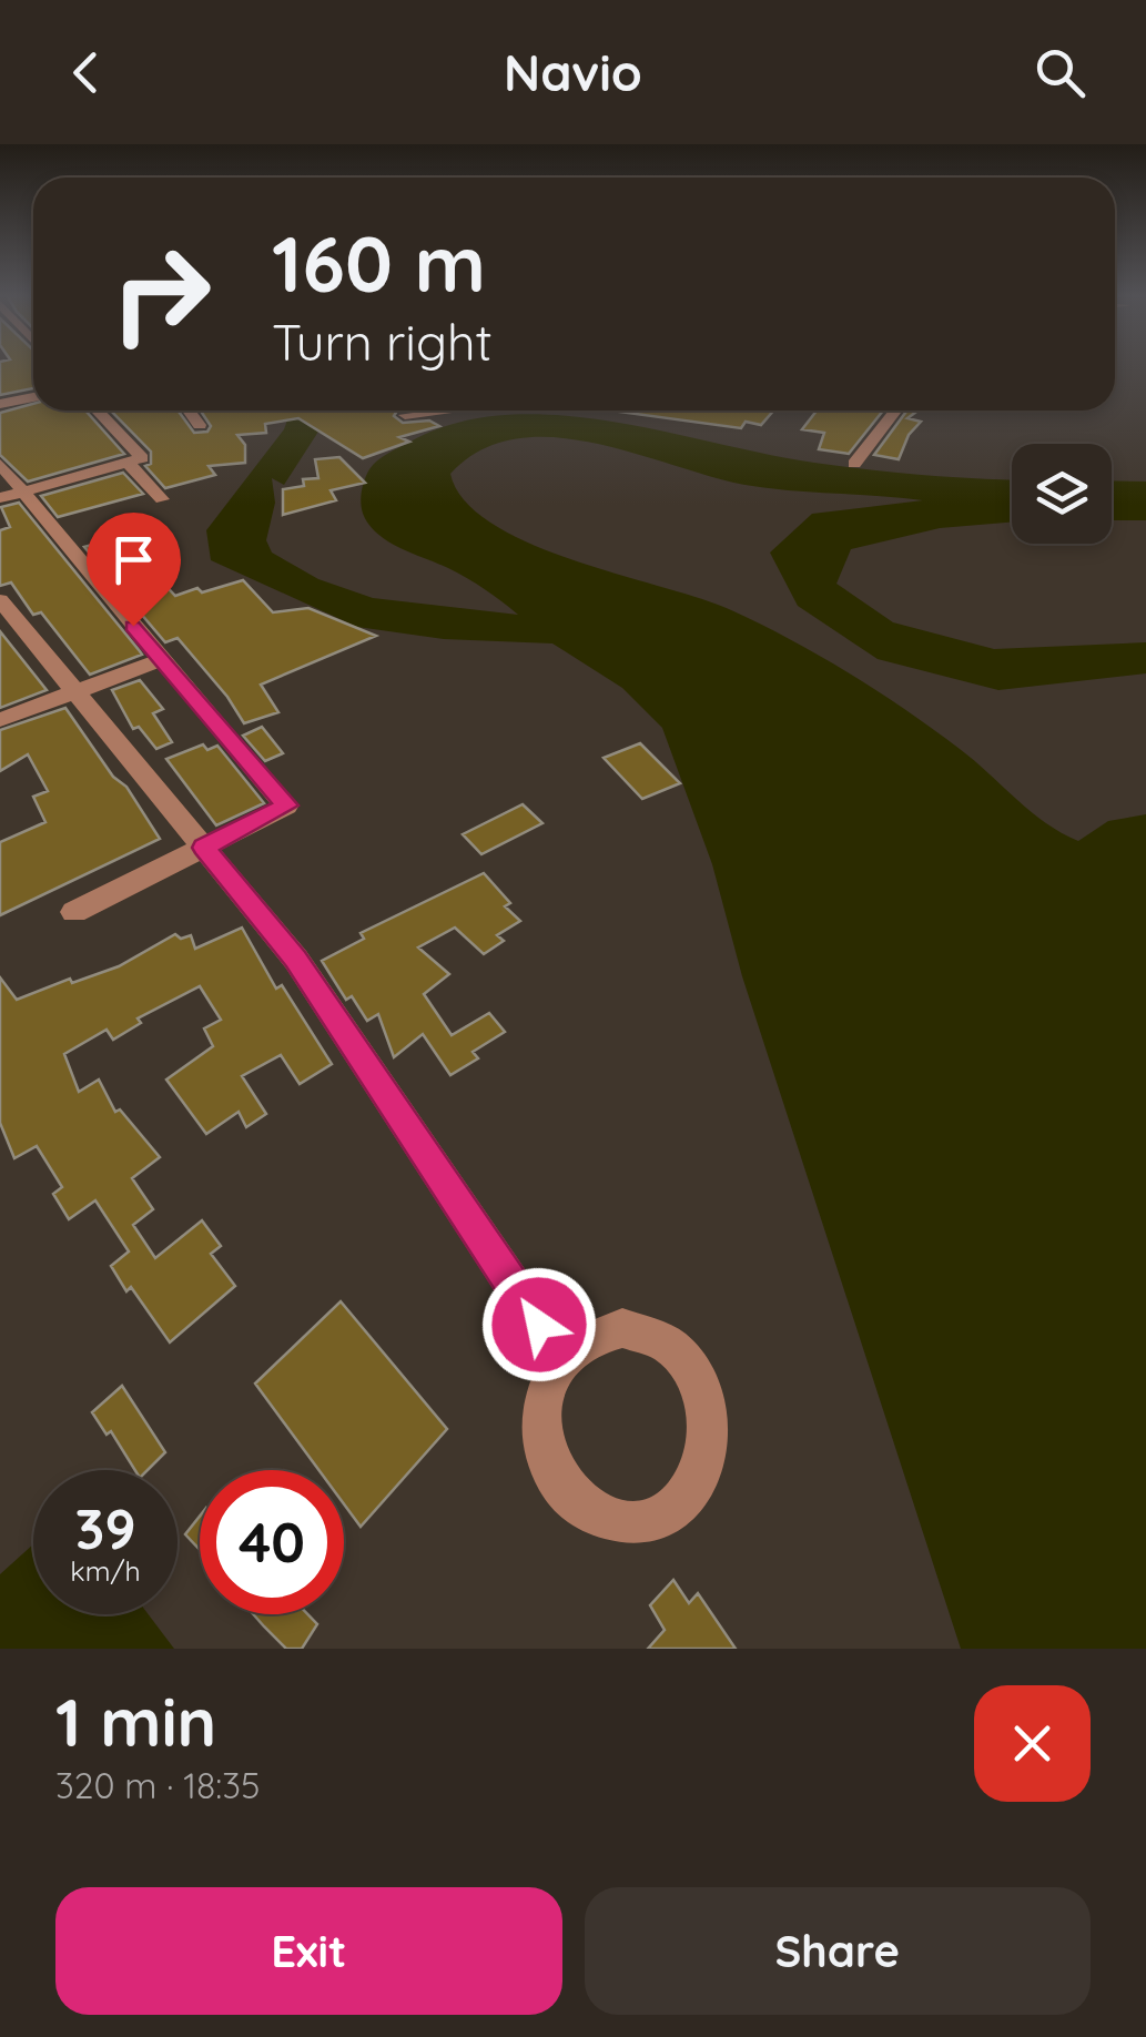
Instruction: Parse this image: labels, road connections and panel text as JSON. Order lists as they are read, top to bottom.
{
  "page": {
    "header": "Navio",
    "turn": ["160 m", "Turn right"],
    "speed": "39 km/h",
    "limit": "40",
    "heading": ["1 min", "320 m · 18:35"],
    "buttons": ["Exit", "Share"]
  }
}
